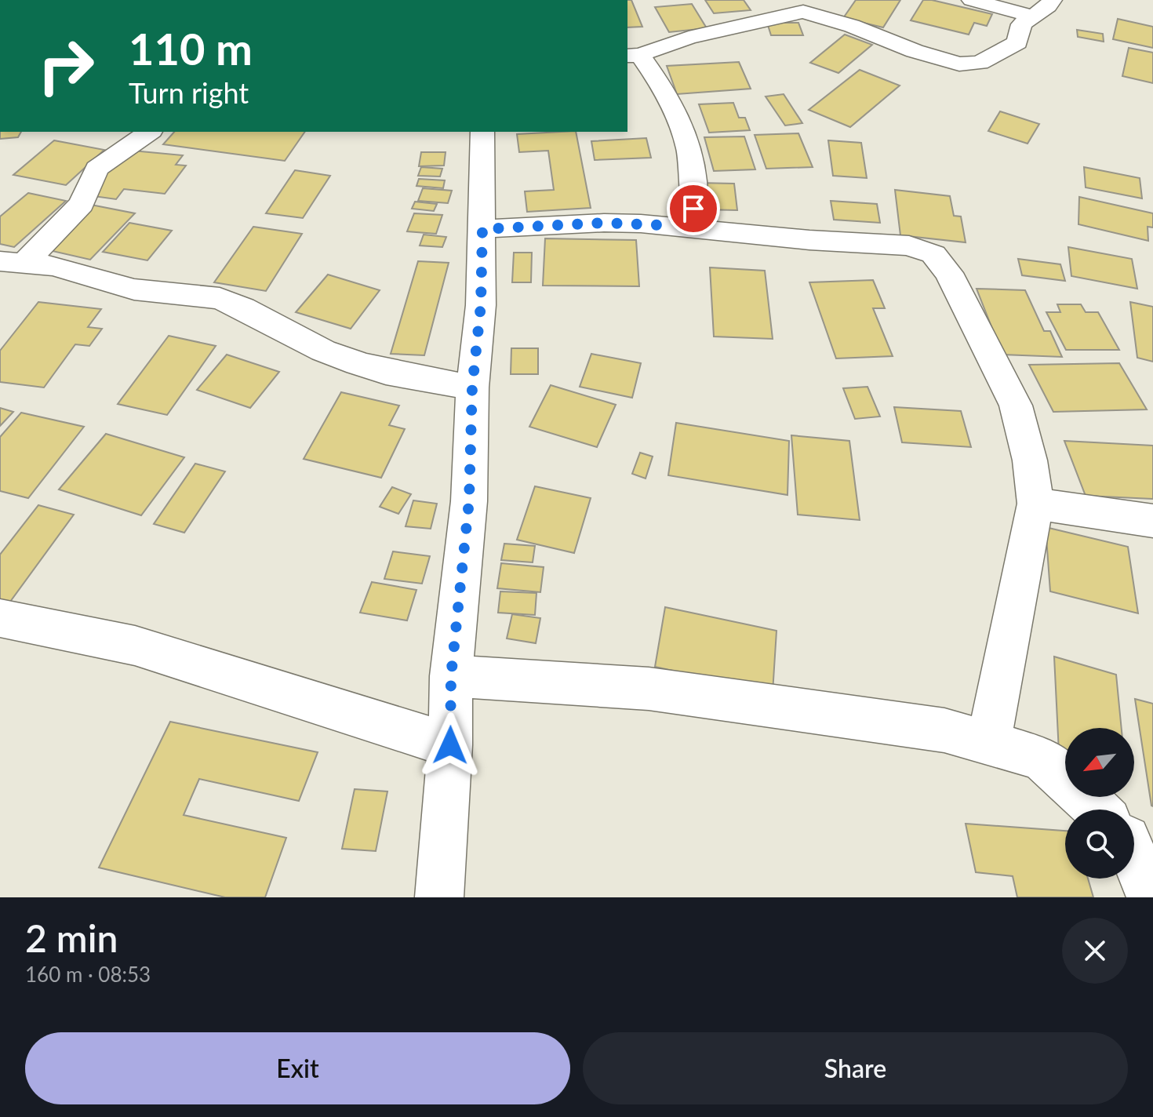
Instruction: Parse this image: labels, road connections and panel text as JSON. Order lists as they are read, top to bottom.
{
  "north": "bottom left",
  "page": {
    "turn": ["110 m", "Turn right"],
    "heading": ["2 min", "160 m · 08:53"],
    "buttons": ["Exit", "Share"]
  }
}
